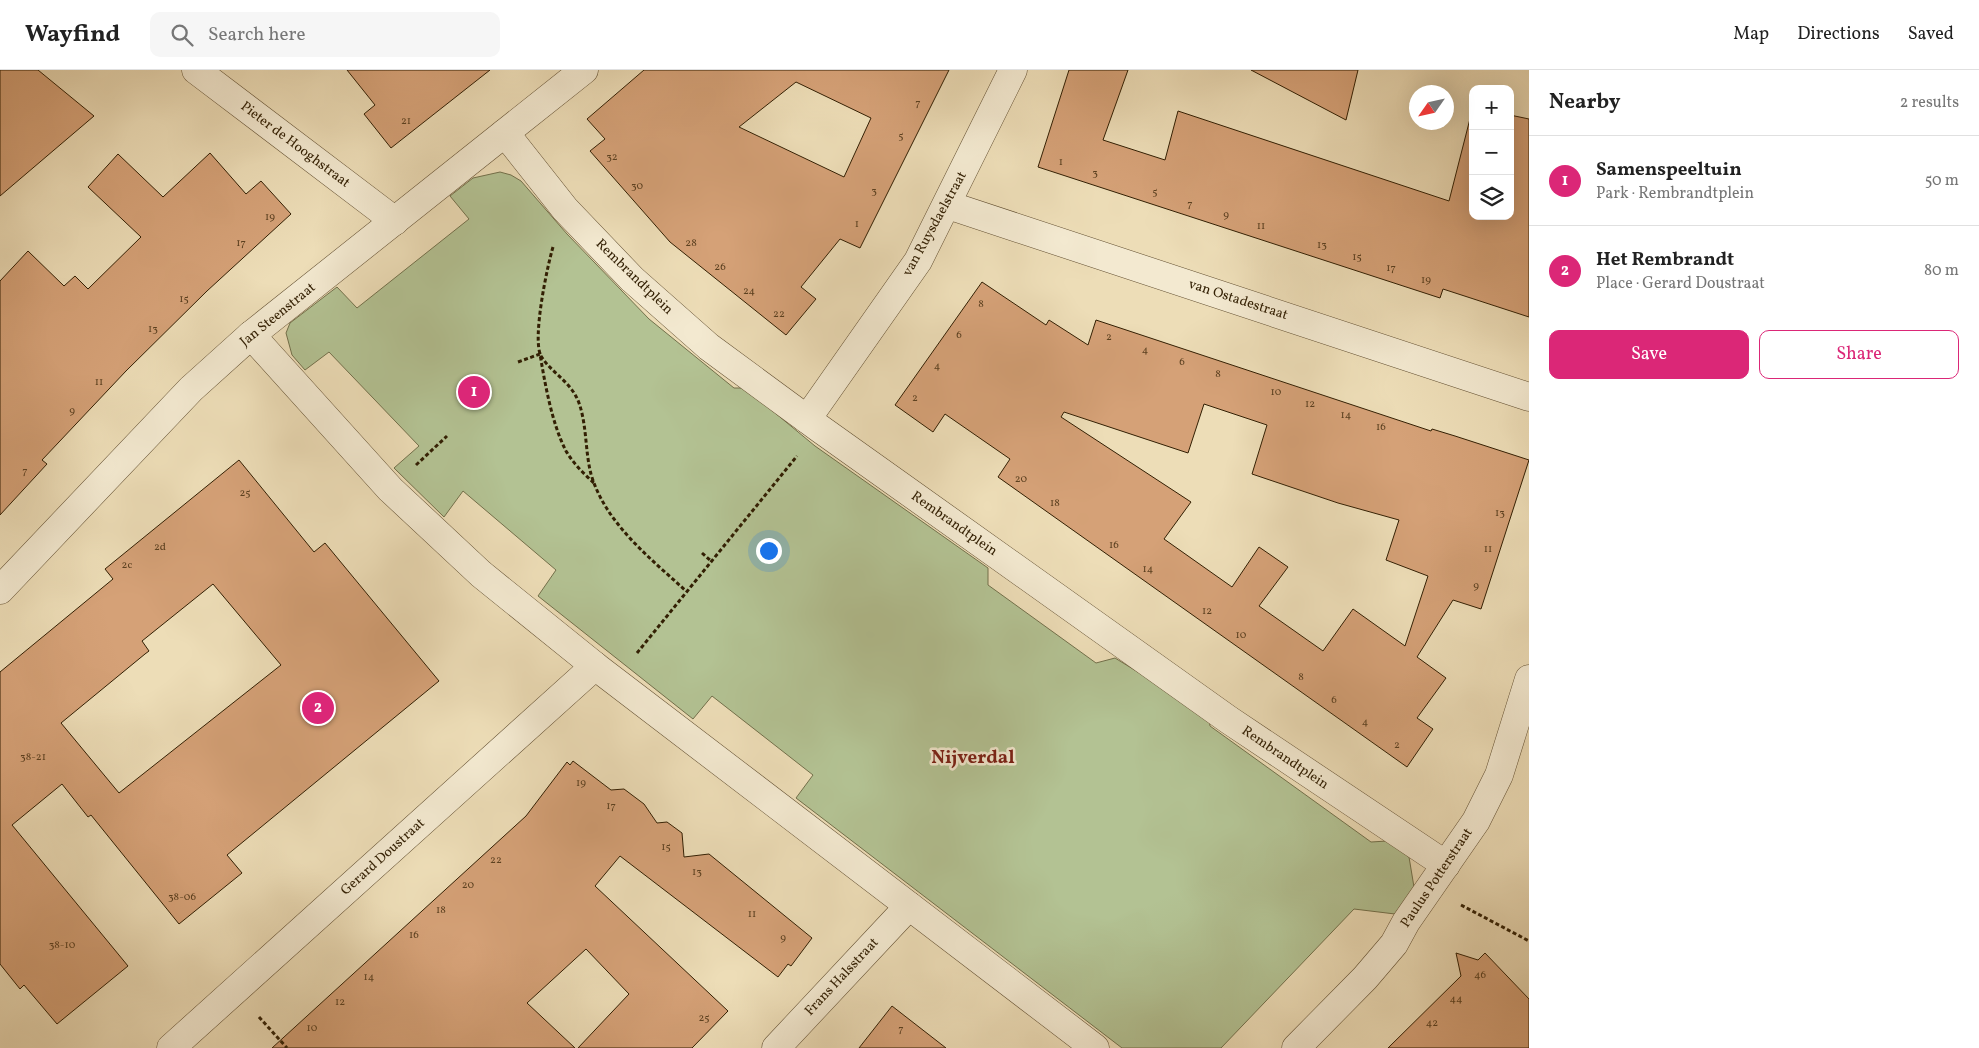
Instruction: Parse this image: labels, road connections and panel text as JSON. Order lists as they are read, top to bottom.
{
  "streets": {
    "street": [
      "Pieter de Hooghstraat",
      "van Ruysdaelstraat",
      "Rembrandtplein",
      "van Ostadestraat",
      "Jan Steenstraat",
      "Gerard Doustraat",
      "Paulus Potterstraat",
      "Frans Halsstraat"
    ]
  },
  "crossings": [
    ["Pieter de Hooghstraat", "Jan Steenstraat"],
    ["van Ruysdaelstraat", "Rembrandtplein"],
    ["van Ruysdaelstraat", "van Ostadestraat"],
    ["Rembrandtplein", "Jan Steenstraat"],
    ["Rembrandtplein", "Paulus Potterstraat"]
  ],
  "districts": ["Nijverdal"],
  "house_numbers": [
    "7",
    "21",
    "5",
    "32",
    "1",
    "3",
    "30",
    "3",
    "5",
    "7",
    "9",
    "19",
    "1",
    "11",
    "17",
    "28",
    "13",
    "15",
    "26",
    "17",
    "19",
    "24",
    "15",
    "8",
    "22",
    "13",
    "6",
    "2",
    "4",
    "6",
    "4",
    "8",
    "11",
    "10",
    "2",
    "12",
    "9",
    "14",
    "16",
    "7",
    "20",
    "25",
    "18",
    "13",
    "16",
    "2d",
    "11",
    "2c",
    "14",
    "9",
    "12",
    "10",
    "8",
    "6",
    "4",
    "2",
    "38-21",
    "19",
    "17",
    "15",
    "22",
    "13",
    "20",
    "38-06",
    "18",
    "11",
    "16",
    "9",
    "38-10",
    "46",
    "14",
    "44",
    "12",
    "25",
    "42",
    "10",
    "7"
  ],
  "north": "bottom left",
  "page": {
    "header": "Wayfind",
    "search": "Search here",
    "nav": ["Map", "Directions", "Saved"],
    "heading": ["Nearby", "2 results"],
    "map_buttons": ["+", "−"],
    "list": [
      {
        "mark": "1",
        "name": "Samenspeeltuin",
        "note": "Park · Rembrandtplein",
        "value": "50 m"
      },
      {
        "mark": "2",
        "name": "Het Rembrandt",
        "note": "Place · Gerard Doustraat",
        "value": "80 m"
      }
    ],
    "buttons": ["Save", "Share"],
    "pins": ["1", "2"]
  }
}
